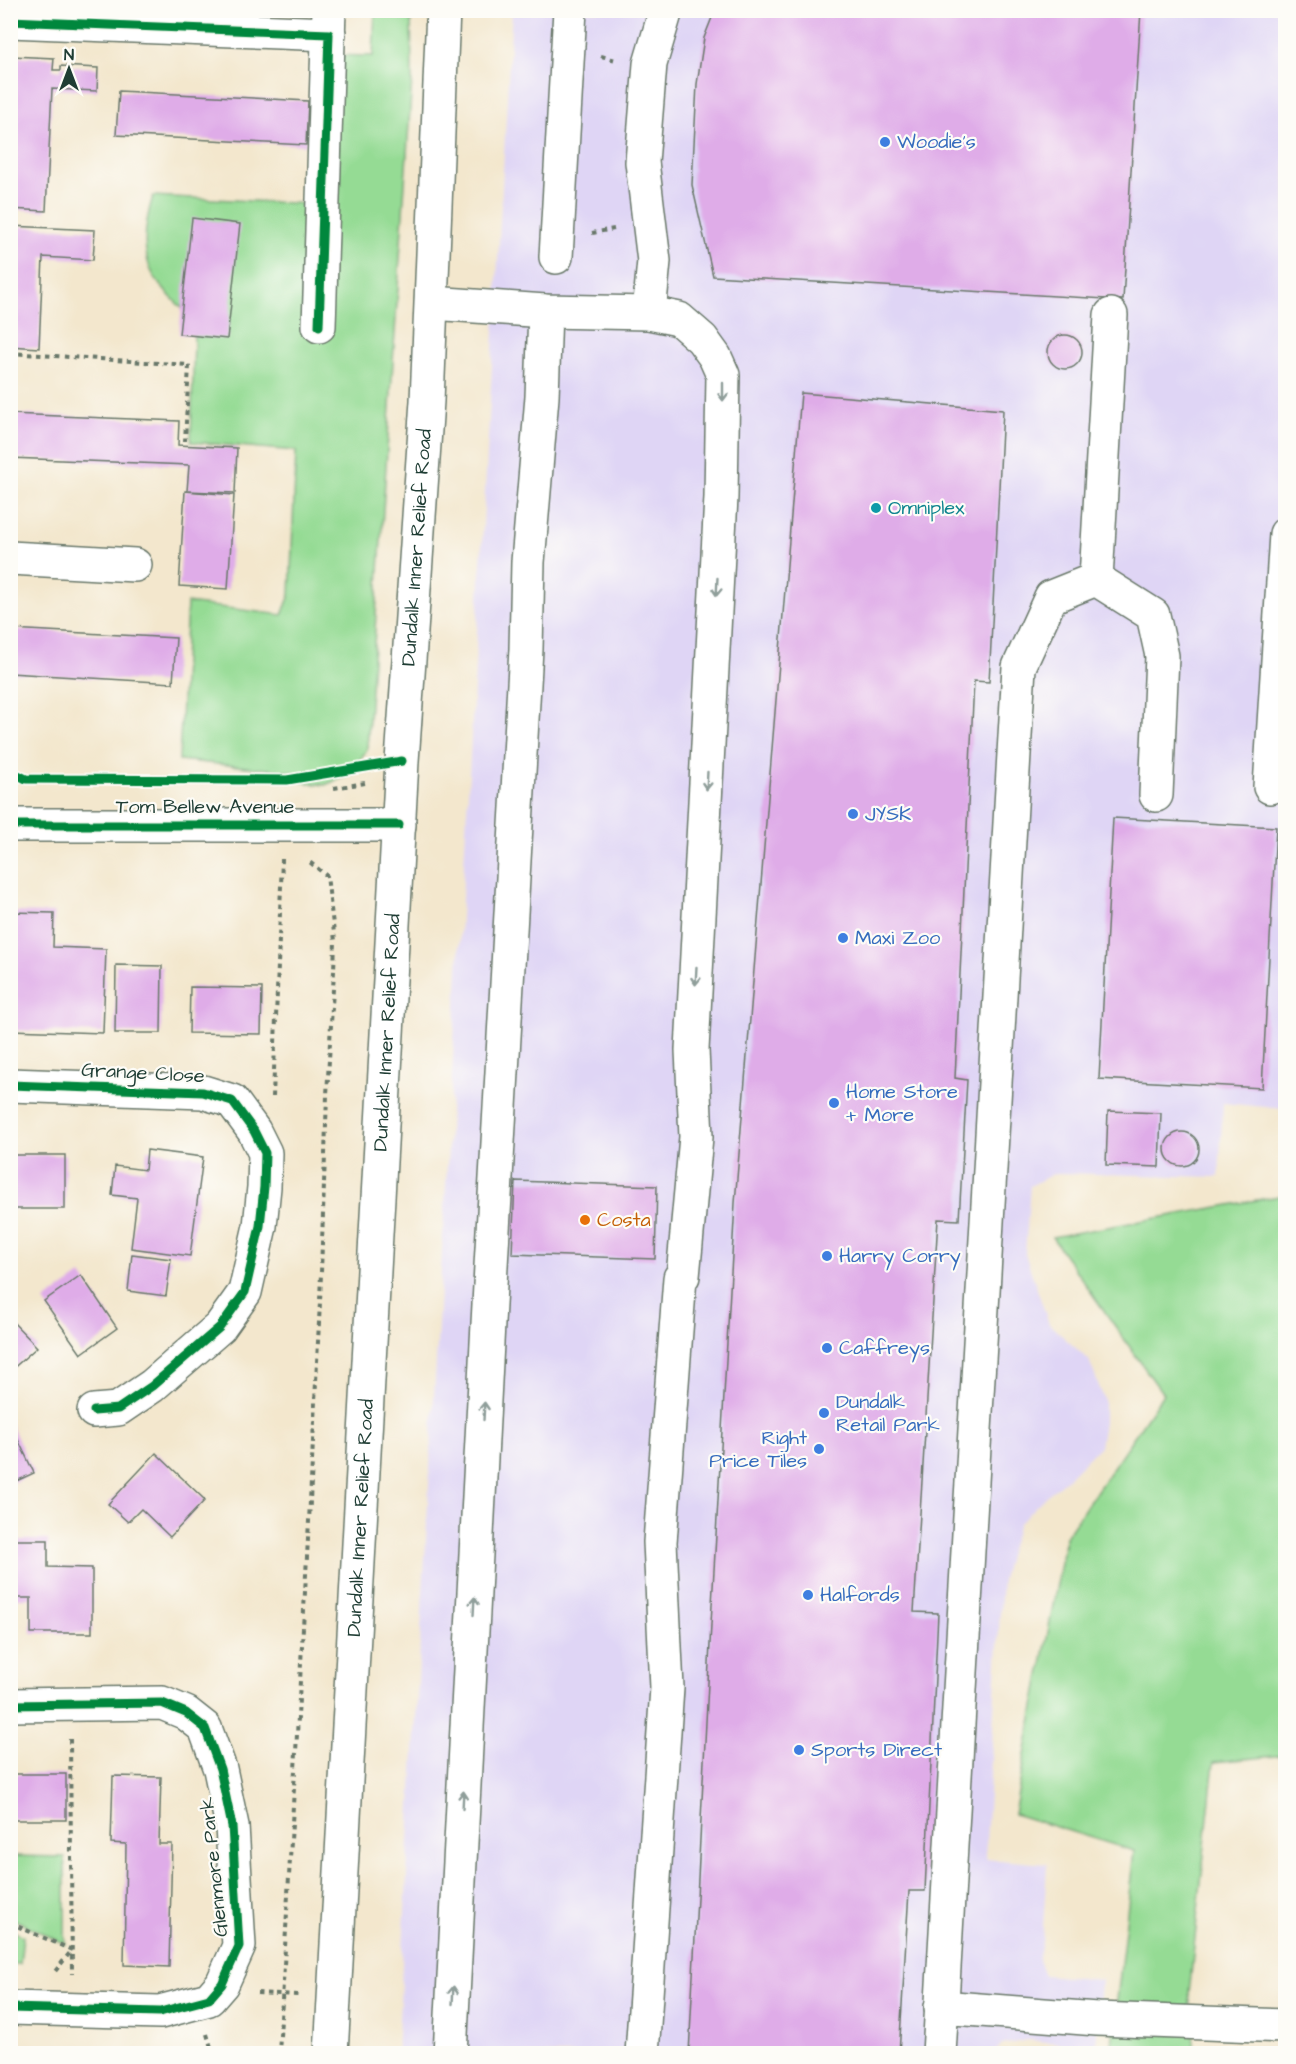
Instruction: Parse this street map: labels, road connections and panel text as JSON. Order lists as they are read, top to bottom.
{
  "streets": {
    "street": [
      "Dundalk Inner Relief Road",
      "Tom Bellew Avenue",
      "Grange Close",
      "Glenmore Park"
    ]
  },
  "crossings": [
    ["Dundalk Inner Relief Road", "Tom Bellew Avenue"]
  ],
  "places": [
    "Woodie's",
    "Omniplex",
    "JYSK",
    "Maxi Zoo",
    "Home Store + More",
    "Costa",
    "Harry Corry",
    "Caffreys",
    "Dundalk Retail Park",
    "Right Price Tiles",
    "Halfords",
    "Sports Direct"
  ],
  "north": "top"
}
